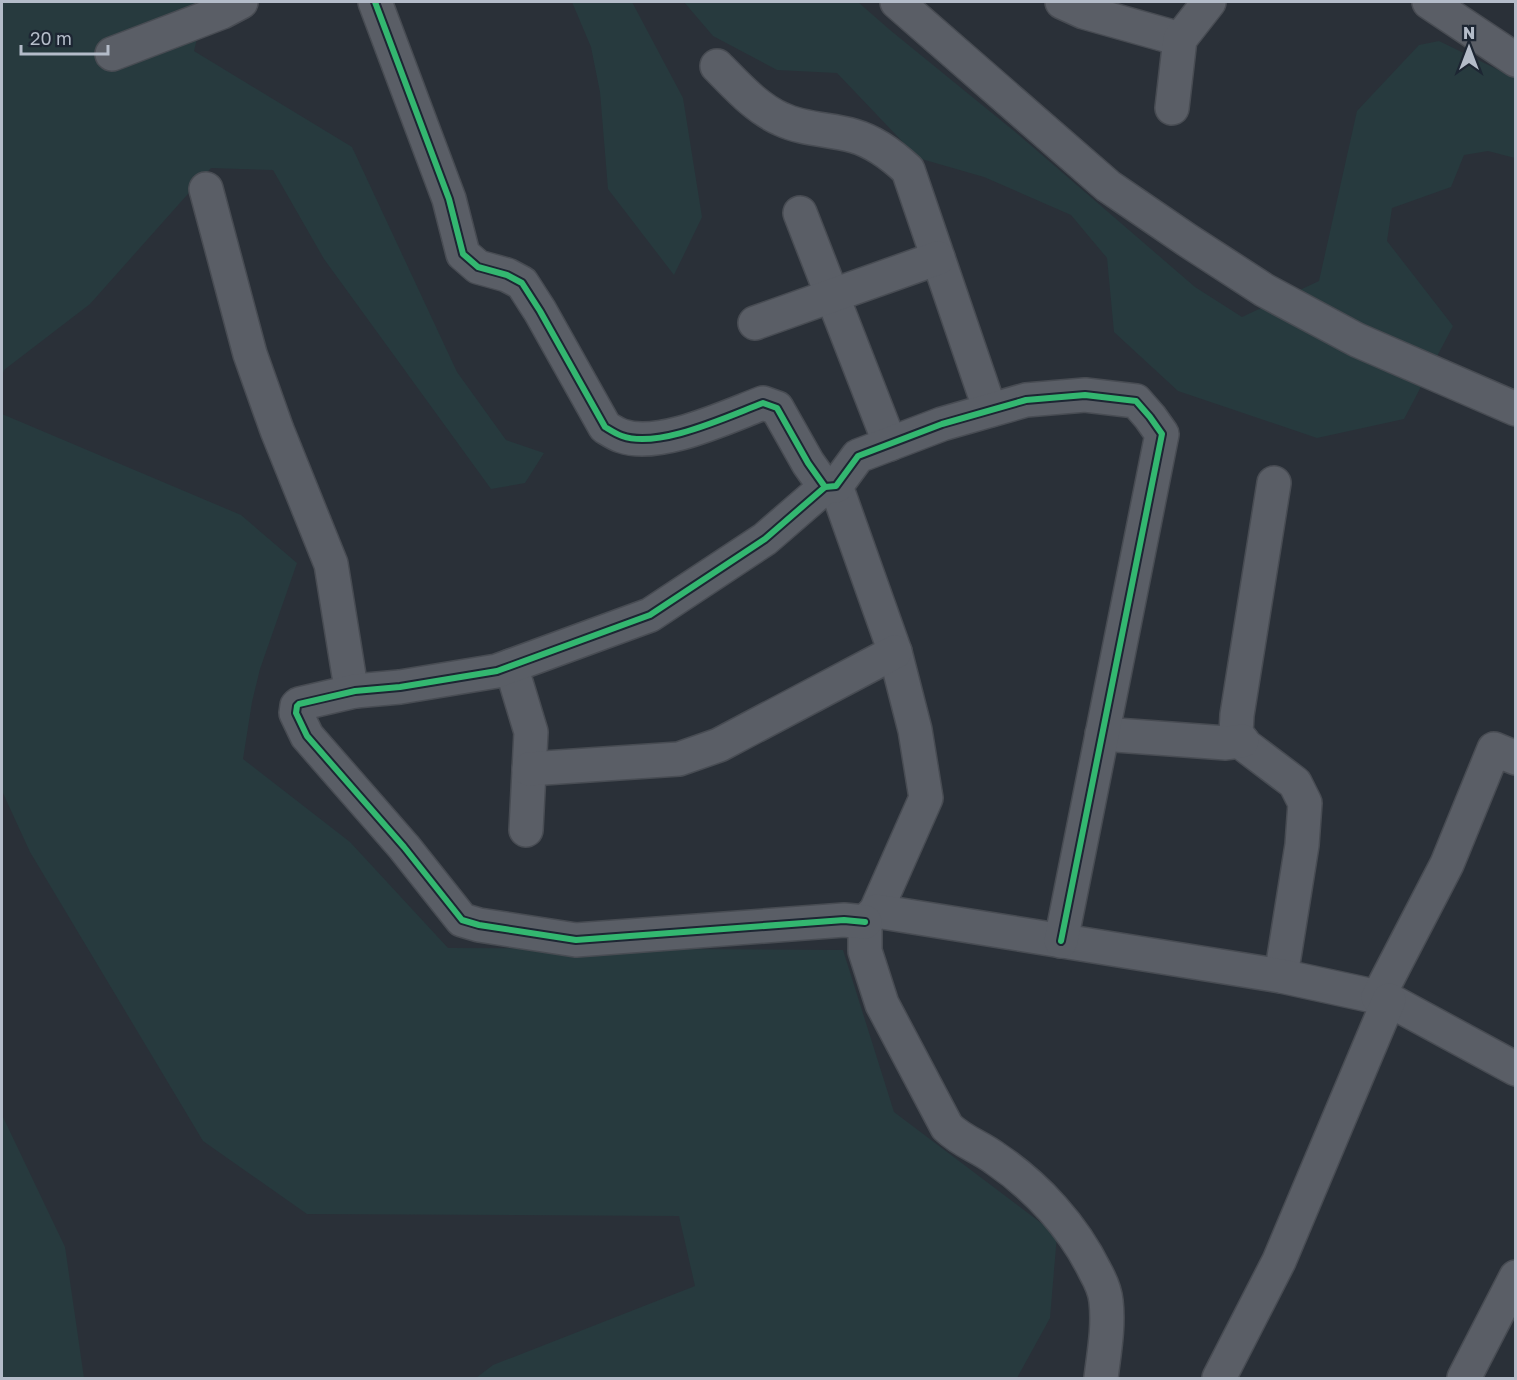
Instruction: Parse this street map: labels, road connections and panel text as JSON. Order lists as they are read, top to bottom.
{
  "scale_bar": "20 m",
  "north": "top"
}
